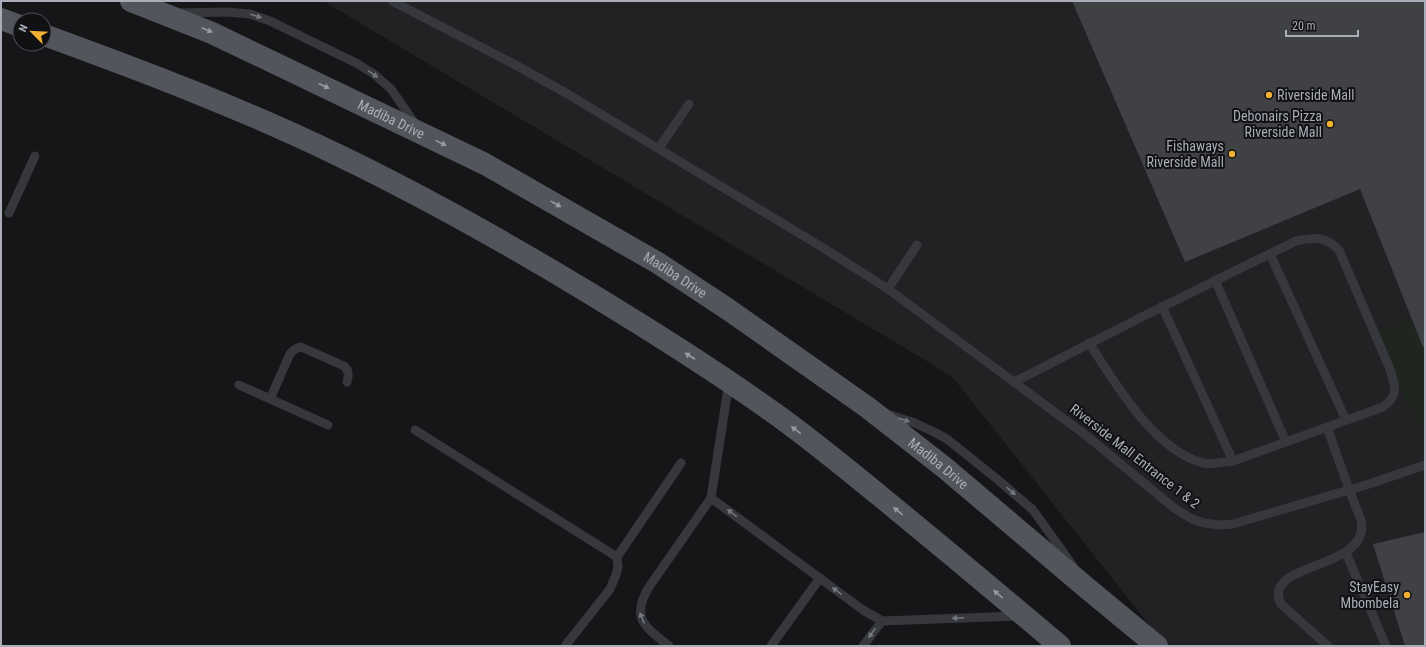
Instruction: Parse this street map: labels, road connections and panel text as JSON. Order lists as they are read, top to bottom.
{
  "streets": {
    "main road": ["Madiba Drive"],
    "lane": ["Riverside Mall Entrance 1 & 2"]
  },
  "places": [
    "Riverside Mall",
    "Debonairs Pizza Riverside Mall",
    "Fishaways Riverside Mall",
    "StayEasy Mbombela"
  ],
  "scale_bar": "20 m",
  "north": "top left"
}
